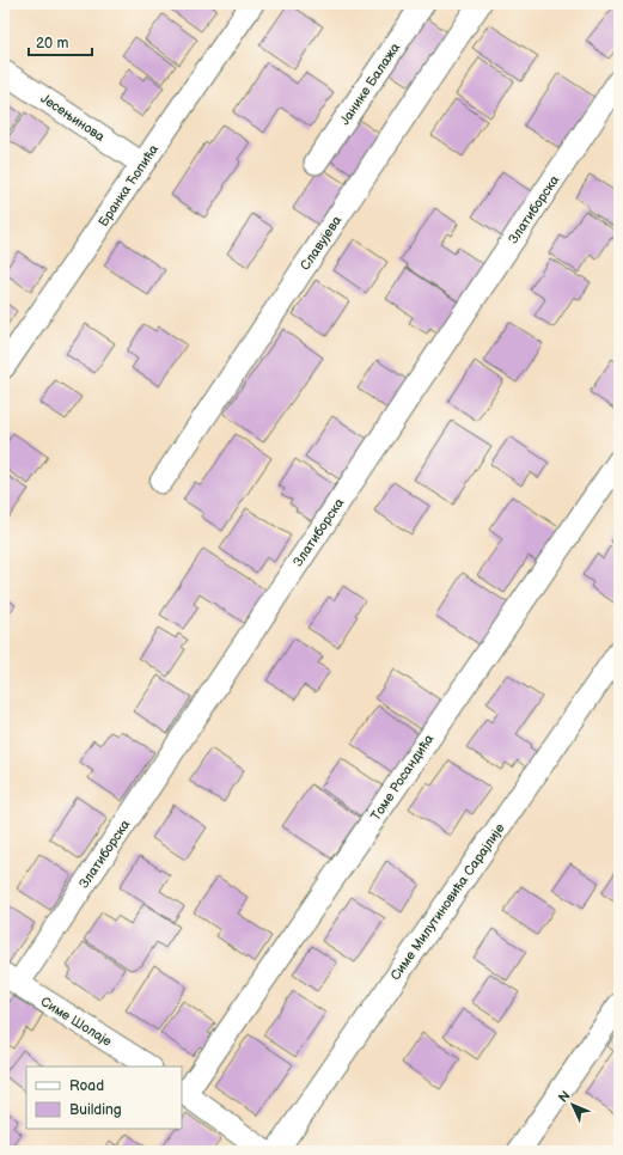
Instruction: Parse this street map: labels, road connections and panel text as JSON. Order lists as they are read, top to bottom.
{
  "streets": {
    "street": [
      "Јанике Балажа",
      "Јесењинова",
      "Бранка Ћопића",
      "Златиборска",
      "Славујева",
      "Томе Росандића",
      "Симе Милутиновића Сарајлије",
      "Симе Шолаје"
    ]
  },
  "crossings": [
    ["Јесењинова", "Бранка Ћопића"],
    ["Златиборска", "Симе Шолаје"]
  ],
  "legend": ["Road", "Building"],
  "scale_bar": "20 m",
  "north": "top left"
}
